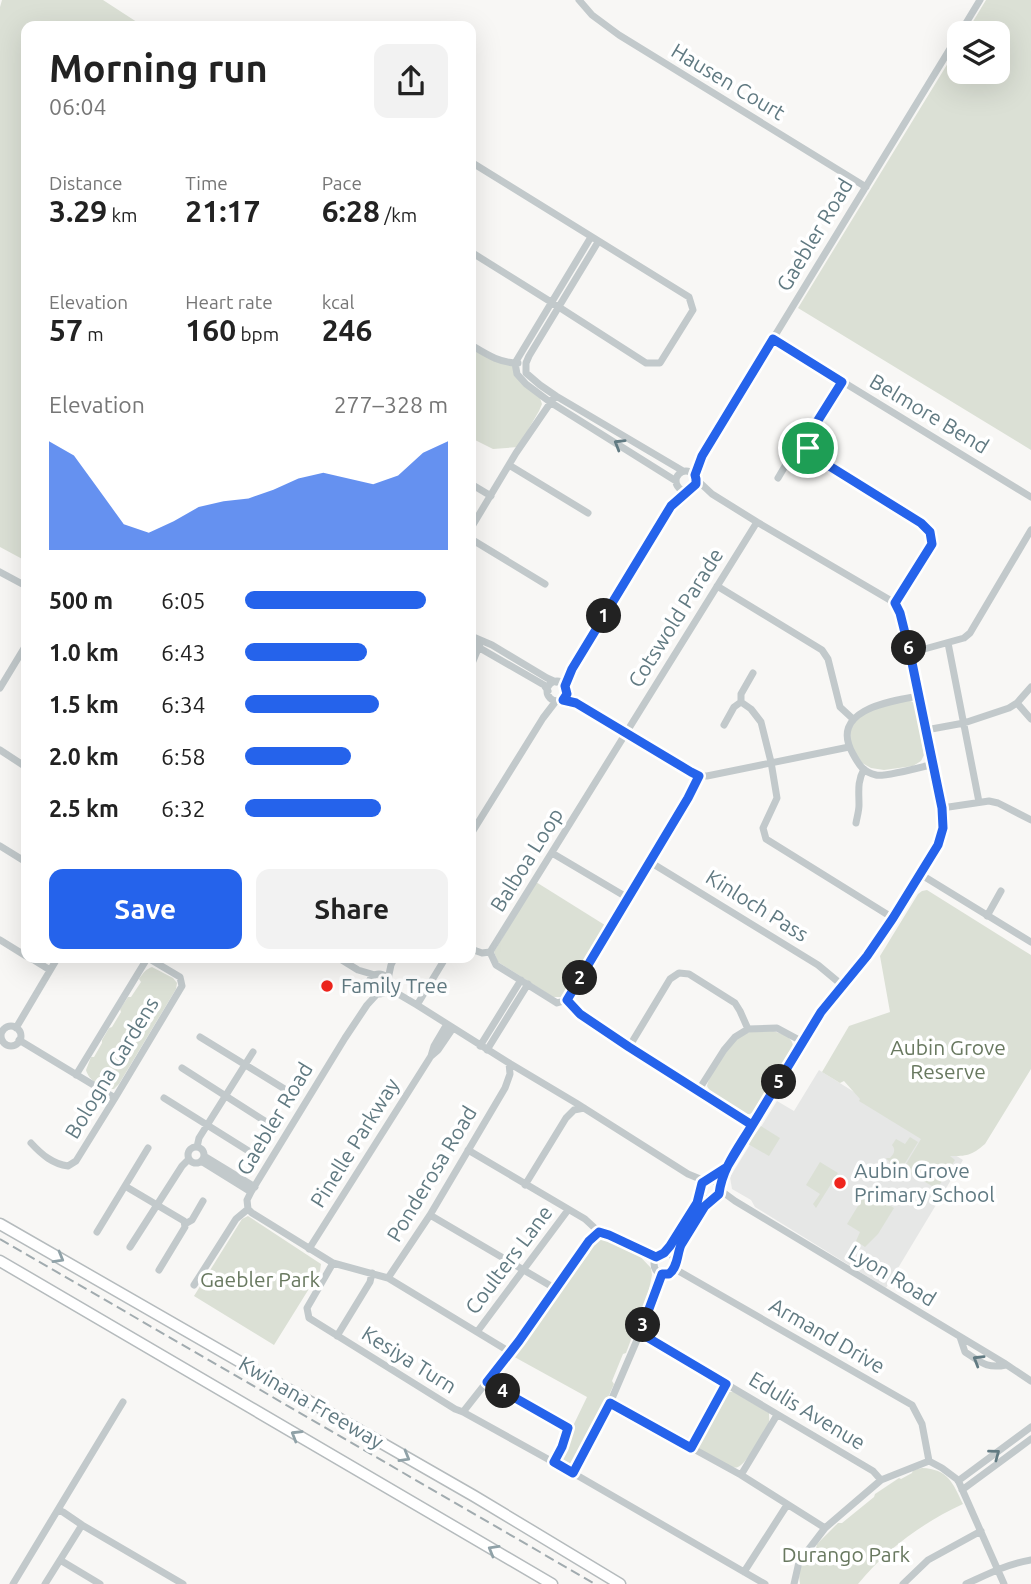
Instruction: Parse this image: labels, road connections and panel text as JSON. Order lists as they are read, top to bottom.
{
  "streets": {
    "highway": ["Kwinana Freeway"],
    "street": [
      "Hausen Court",
      "Gaebler Road",
      "Belmore Bend",
      "Cotswold Parade",
      "Balboa Loop",
      "Kinloch Pass",
      "Bologna Gardens",
      "Pinelle Parkway",
      "Ponderosa Road",
      "Coulters Lane",
      "Lyon Road",
      "Armand Drive",
      "Kesiya Turn",
      "Edulis Avenue"
    ]
  },
  "crossings": [
    ["Hausen Court", "Gaebler Road"],
    ["Gaebler Road", "Belmore Bend"],
    ["Cotswold Parade", "Balboa Loop"]
  ],
  "parks": ["Aubin Grove Reserve", "Gaebler Park", "Durango Park"],
  "places": ["Family Tree", "Aubin Grove Primary School"],
  "page": {
    "heading": ["Morning run", "06:04"],
    "stats": [
      ["Distance", "3.29 km"],
      ["Time", "21:17"],
      ["Pace", "6:28 /km"],
      ["Elevation", "57 m"],
      ["Heart rate", "160 bpm"],
      ["kcal", "246"]
    ],
    "chart": ["Elevation", "277–328 m"],
    "list": [
      {
        "name": "500 m",
        "note": "6:05"
      },
      {
        "name": "1.0 km",
        "note": "6:43"
      },
      {
        "name": "1.5 km",
        "note": "6:34"
      },
      {
        "name": "2.0 km",
        "note": "6:58"
      },
      {
        "name": "2.5 km",
        "note": "6:32"
      }
    ],
    "pins": [
      "1",
      "6",
      "2",
      "5",
      "3",
      "4"
    ],
    "buttons": ["Save", "Share"]
  }
}
